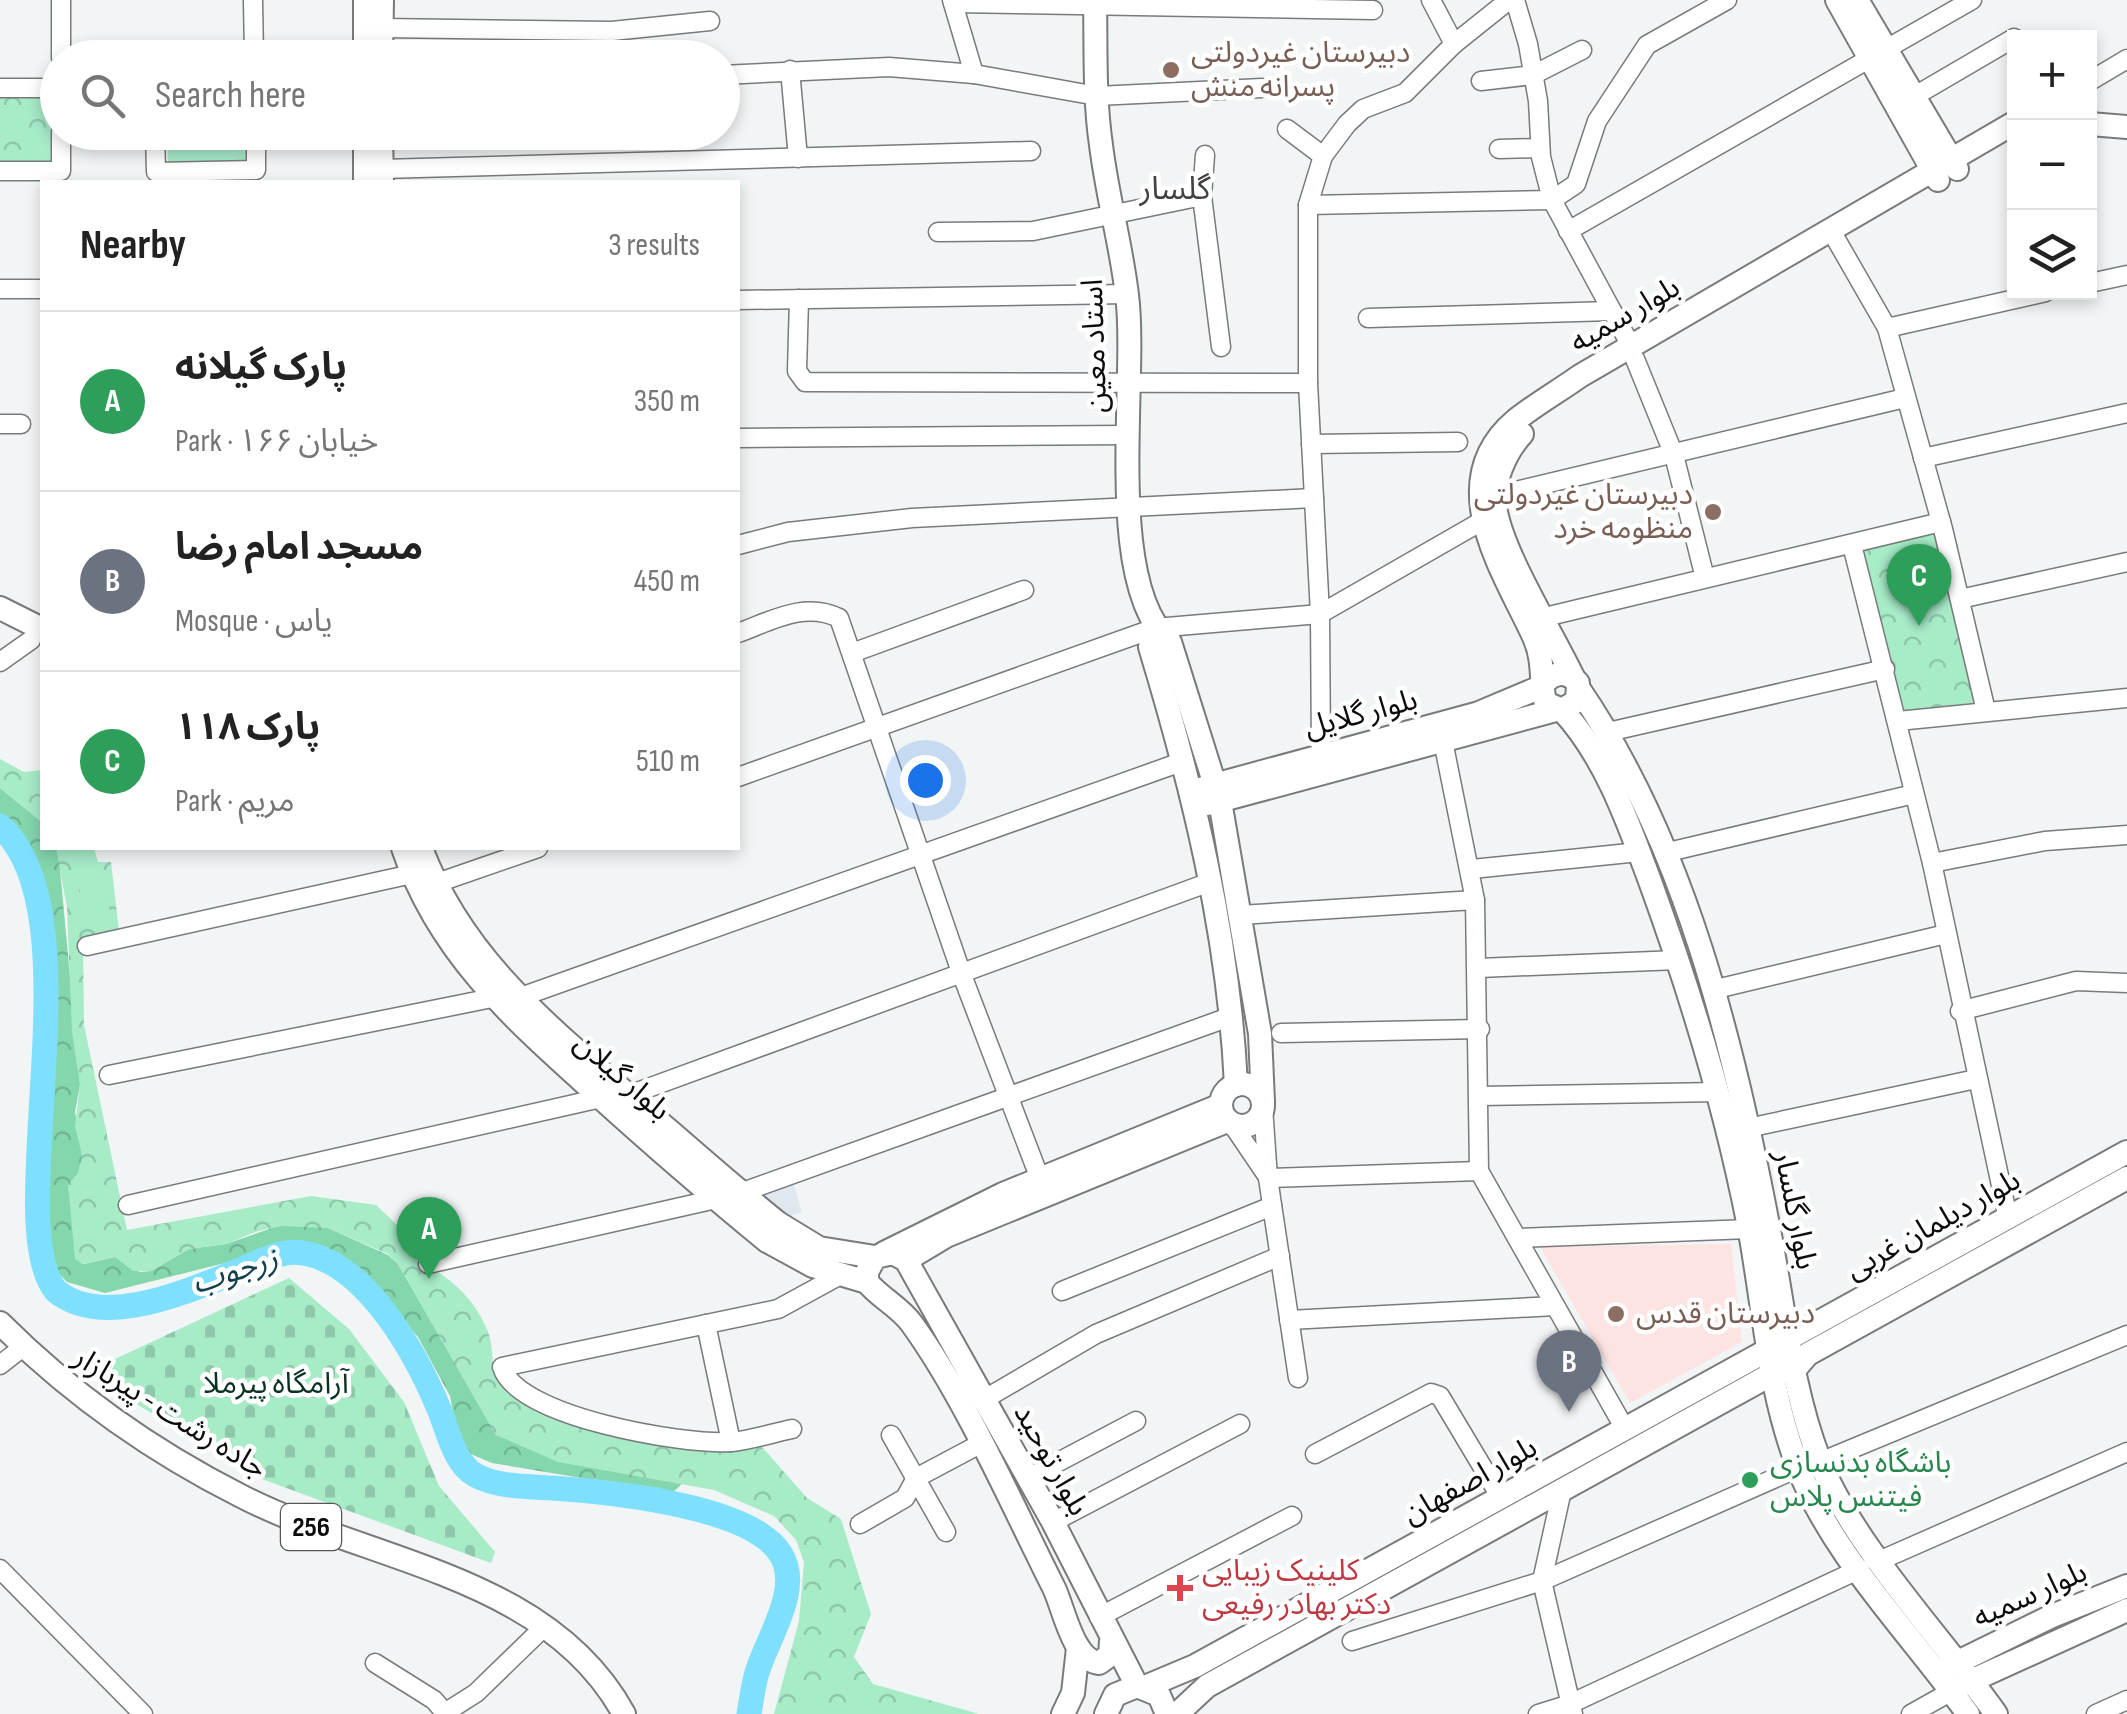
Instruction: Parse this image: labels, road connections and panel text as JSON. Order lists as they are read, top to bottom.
{
  "streets": {
    "main road": [
      "بلوار سمیه",
      "استاد معین",
      "بلوار گلایل",
      "بلوار گیلان",
      "بلوار گلسار",
      "بلوار دیلمان غربی",
      "جاده رشت - پیربازار",
      "بلوار توحید",
      "بلوار اصفهان",
      "256"
    ]
  },
  "crossings": [
    ["بلوار سمیه", "بلوار گلایل"],
    ["بلوار سمیه", "بلوار گلسار"],
    ["استاد معین", "بلوار گلایل"],
    ["بلوار گلایل", "بلوار گلسار"],
    ["بلوار گیلان", "بلوار توحید"],
    ["بلوار گلسار", "بلوار دیلمان غربی"],
    ["بلوار گلسار", "بلوار اصفهان"],
    ["بلوار دیلمان غربی", "بلوار اصفهان"],
    ["بلوار توحید", "بلوار اصفهان"]
  ],
  "districts": ["گلسار"],
  "water": ["زرجوب"],
  "parks": ["آرامگاه پیرملا"],
  "places": {
    "other": [
      "دبیرستان غیردولتی پسرانه منش",
      "دبیرستان غیردولتی منظومه خرد",
      "دبیرستان قدس",
      "باشگاه بدنسازی فیتنس پلاس"
    ],
    "health": ["کلینیک زیبایی دکتر بهادر رفیعی"]
  },
  "page": {
    "map_buttons": ["+", "−"],
    "search": "Search here",
    "heading": ["Nearby", "3 results"],
    "list": [
      {
        "mark": "A",
        "name": "پارک گیلانه",
        "note": "Park · خیابان ۱۶۶",
        "value": "350 m"
      },
      {
        "mark": "B",
        "name": "مسجد امام رضا",
        "note": "Mosque · یاس",
        "value": "450 m"
      },
      {
        "mark": "C",
        "name": "پارک ۱۱۸",
        "note": "Park · مریم",
        "value": "510 m"
      }
    ],
    "pins": ["C", "A", "B"]
  }
}
